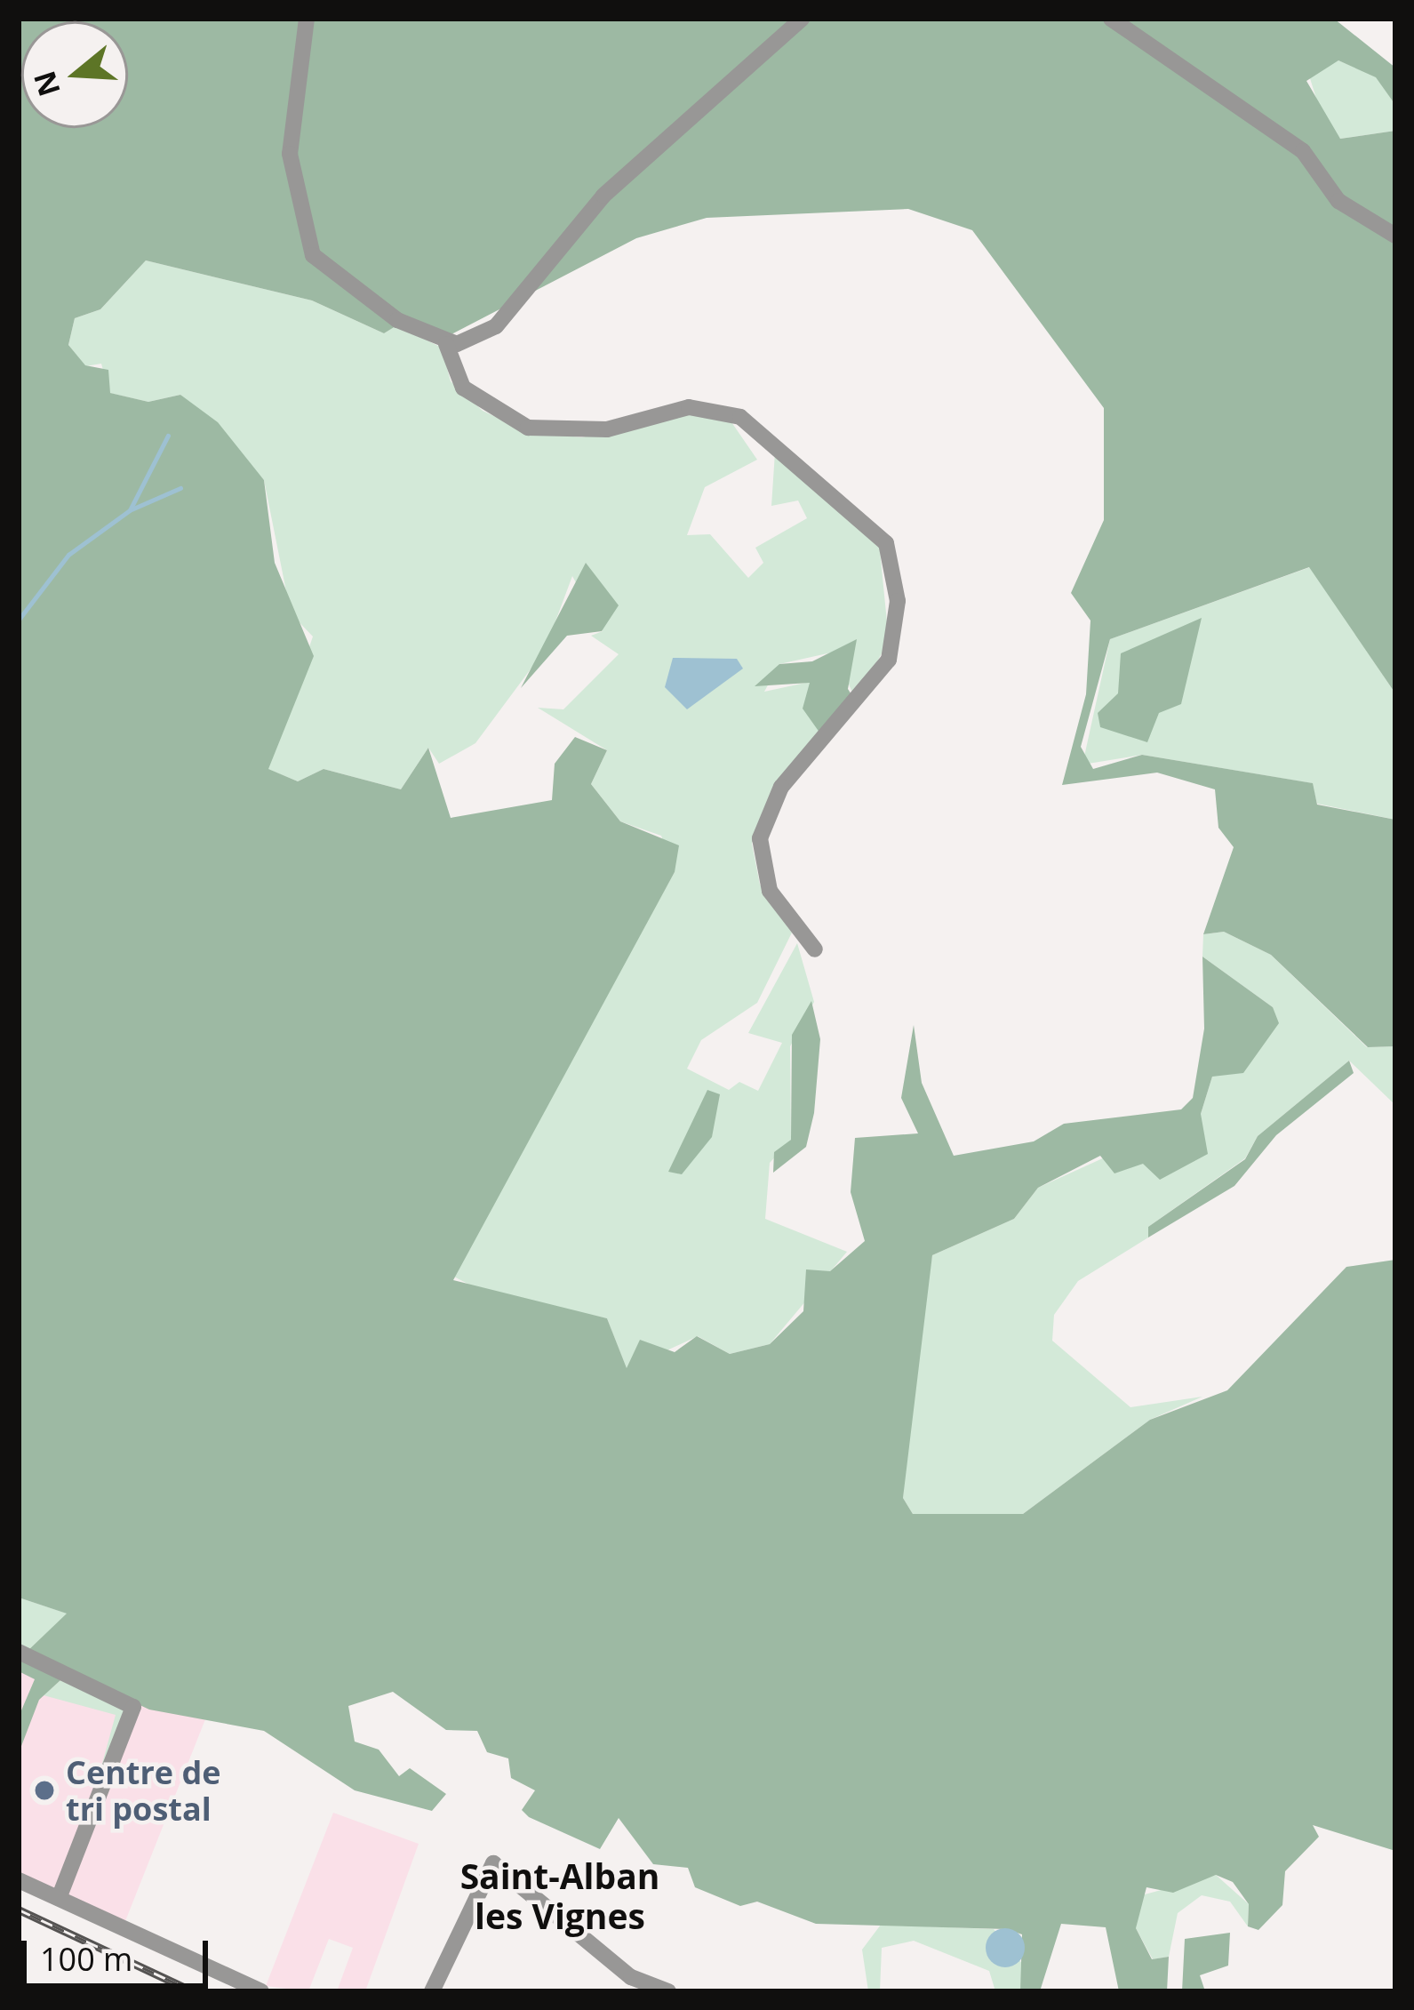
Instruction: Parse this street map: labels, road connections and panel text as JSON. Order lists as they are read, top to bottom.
{
  "districts": ["Saint-Alban les Vignes"],
  "places": ["Centre de tri postal"],
  "scale_bar": "100 m",
  "north": "left"
}
